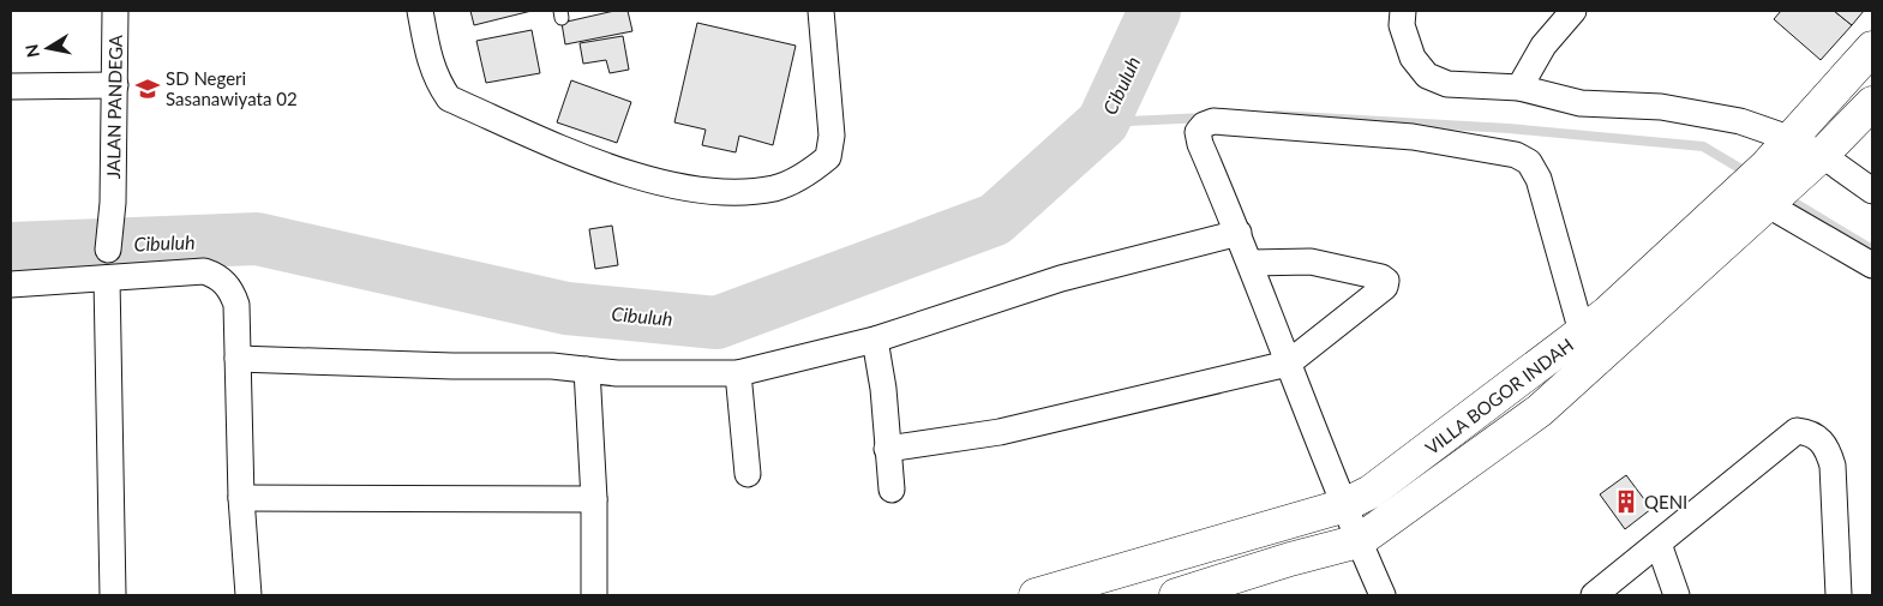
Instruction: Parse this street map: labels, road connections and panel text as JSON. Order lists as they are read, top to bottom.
{
  "streets": {
    "street": ["JALAN PANDEGA", "VILLA BOGOR INDAH"]
  },
  "water": ["Cibuluh"],
  "places": {
    "school or university": ["SD Negeri Sasanawiyata 02"],
    "building": ["QENI"]
  },
  "north": "left"
}
